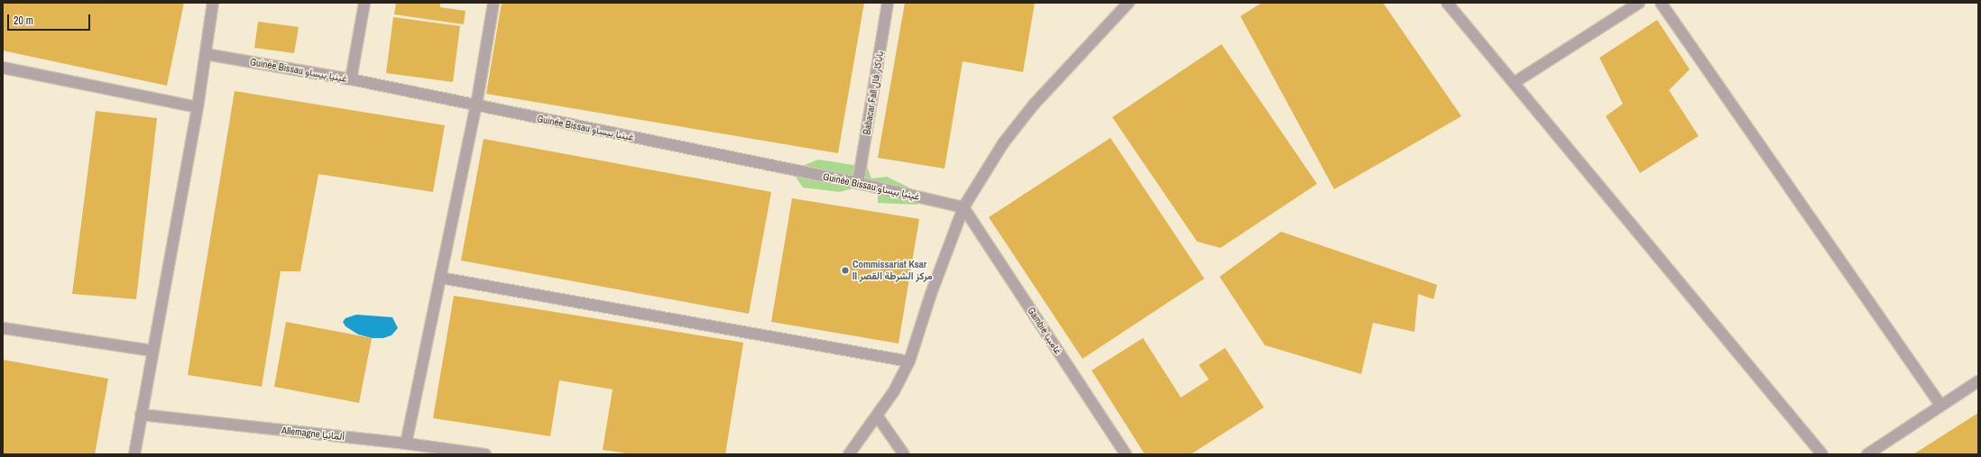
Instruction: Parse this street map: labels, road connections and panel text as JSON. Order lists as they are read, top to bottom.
{
  "streets": {
    "street": [
      "Guinée Bissau غينيا بيساو",
      "Babacar Fall باباكار فال",
      "Gambie غامبيا",
      "Allemagne ألمانيا"
    ]
  },
  "crossings": [
    ["Guinée Bissau غينيا بيساو", "Babacar Fall باباكار فال"],
    ["Guinée Bissau غينيا بيساو", "Gambie غامبيا"]
  ],
  "places": ["Commissariat Ksar II مركز الشرطة القصر"],
  "scale_bar": "20 m"
}
